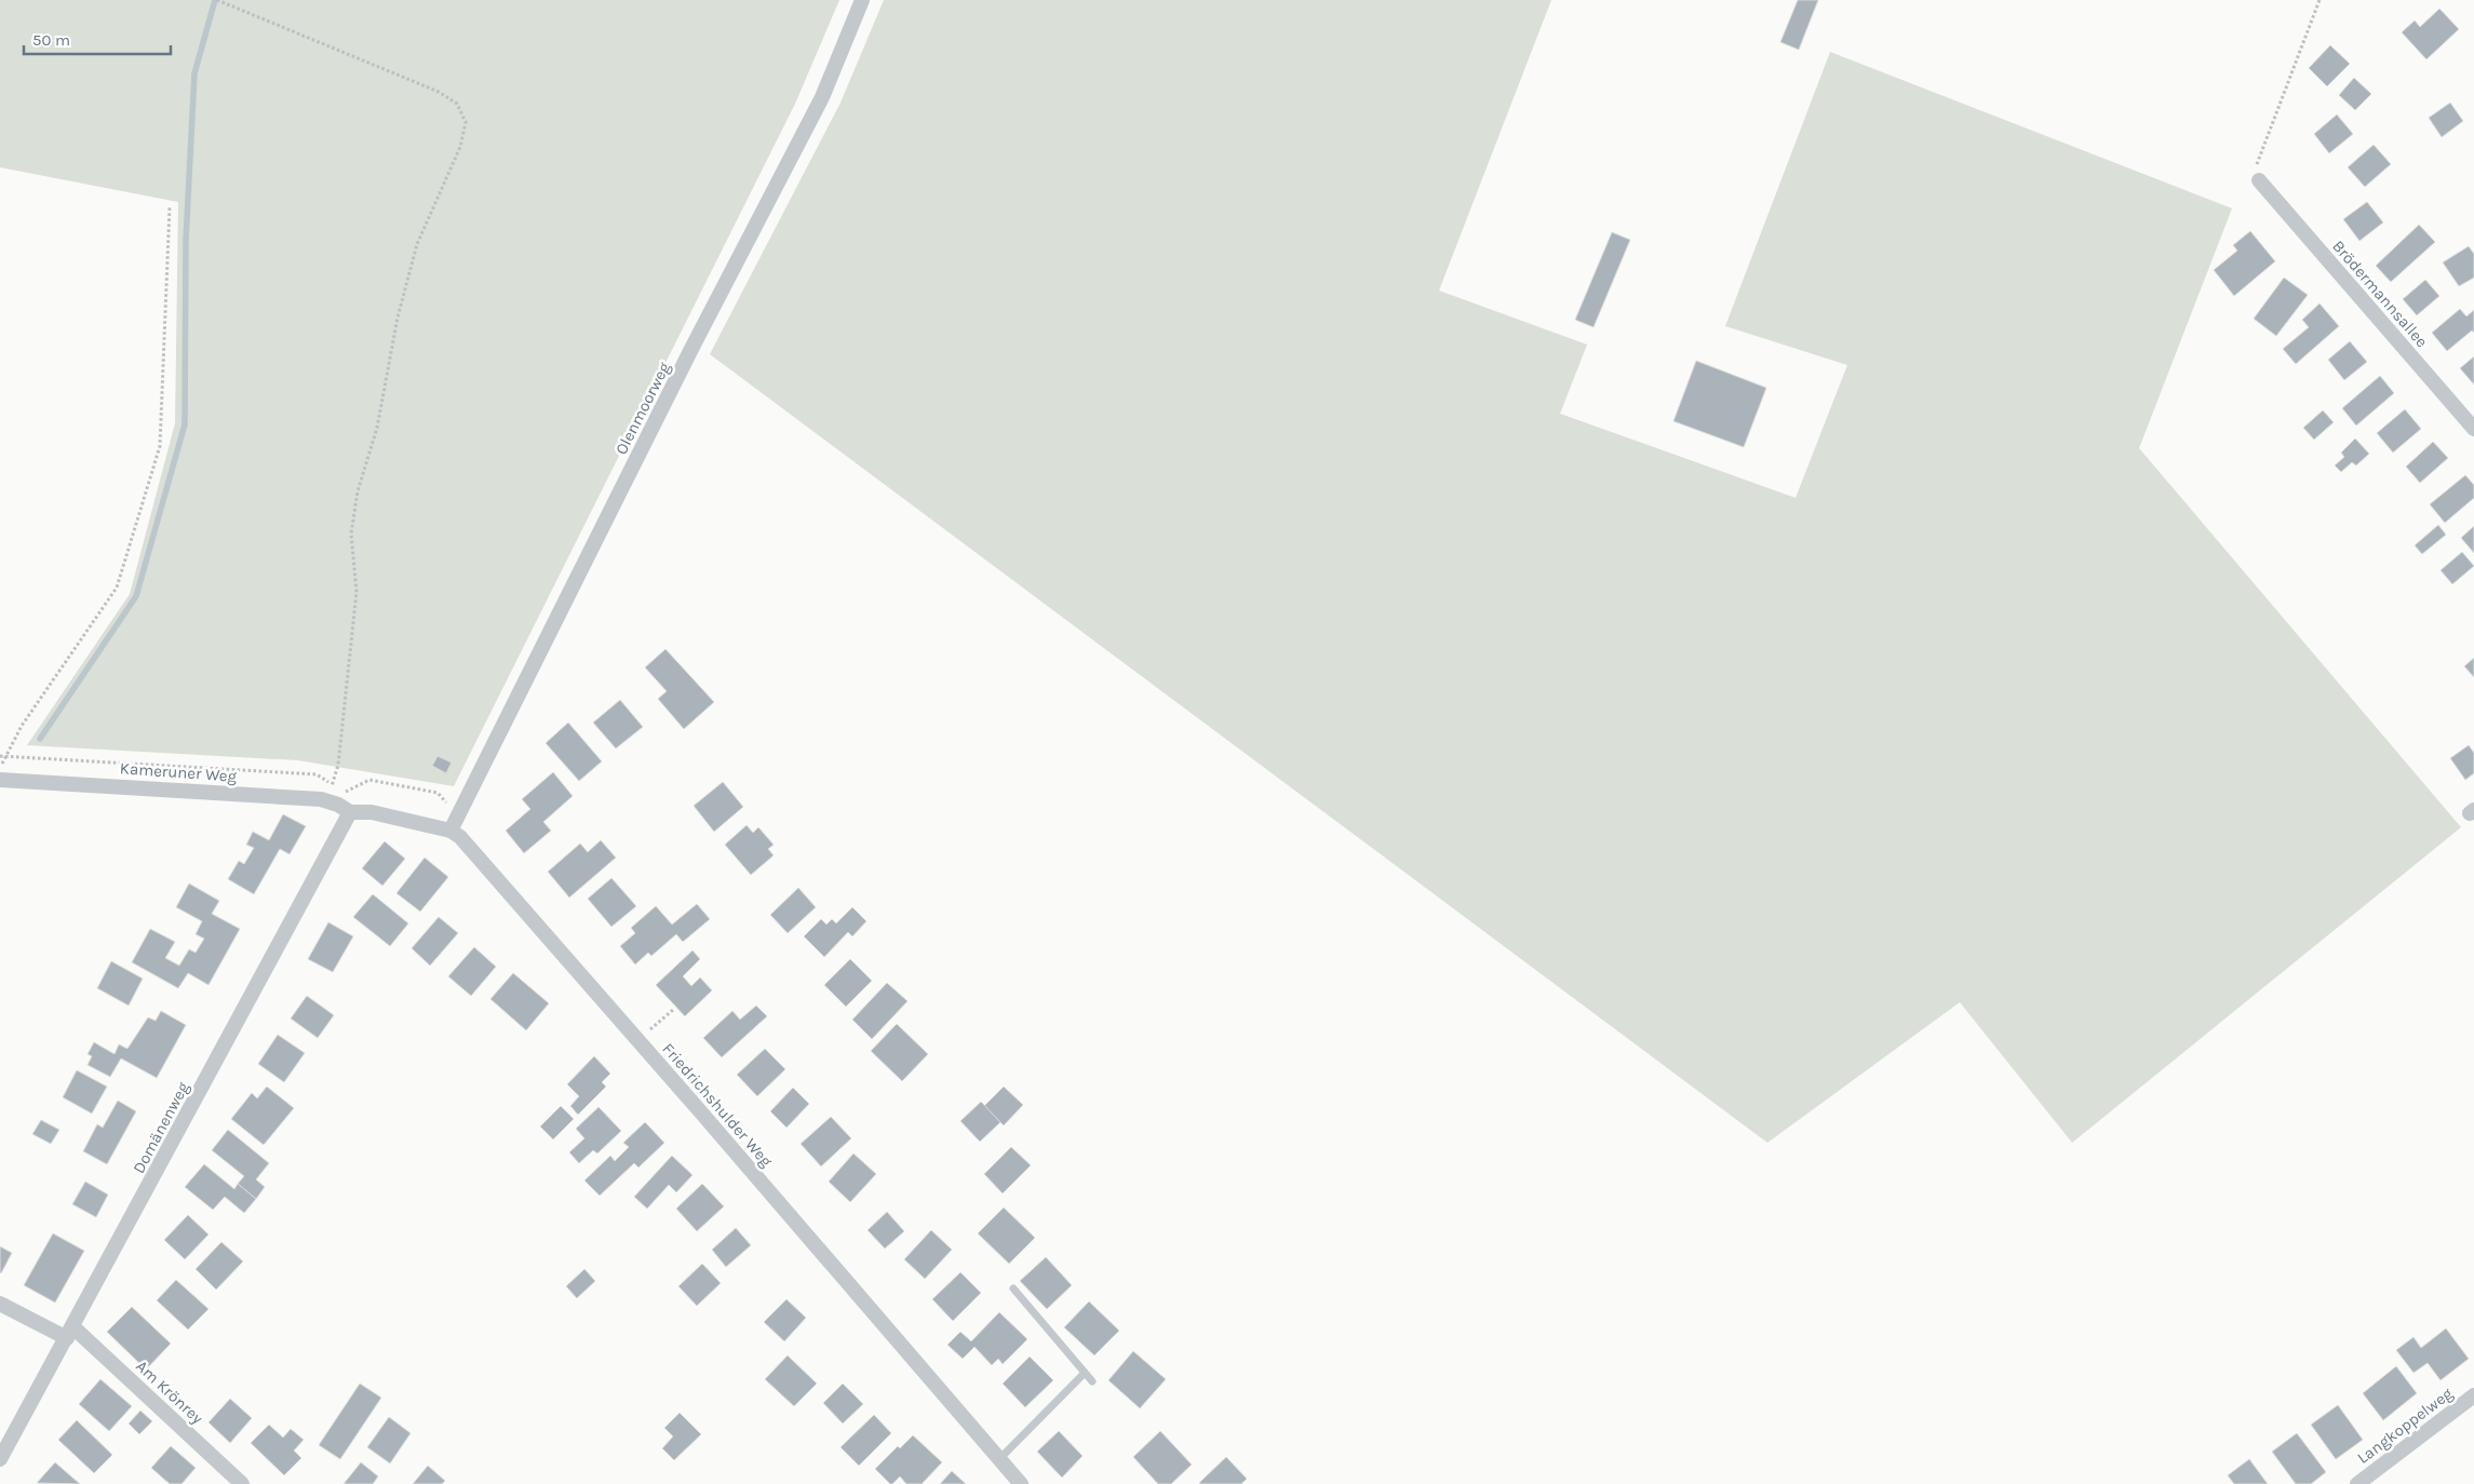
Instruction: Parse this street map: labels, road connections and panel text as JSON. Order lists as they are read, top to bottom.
{
  "streets": {
    "street": [
      "Brödermannsallee",
      "Olenmoorweg",
      "Kameruner Weg",
      "Friedrichshulder Weg",
      "Domänenweg",
      "Am Krönrey",
      "Langkoppelweg"
    ]
  },
  "crossings": [
    ["Olenmoorweg", "Friedrichshulder Weg"],
    ["Kameruner Weg", "Friedrichshulder Weg"],
    ["Kameruner Weg", "Domänenweg"],
    ["Friedrichshulder Weg", "Domänenweg"],
    ["Domänenweg", "Am Krönrey"]
  ],
  "scale_bar": "50 m"
}
